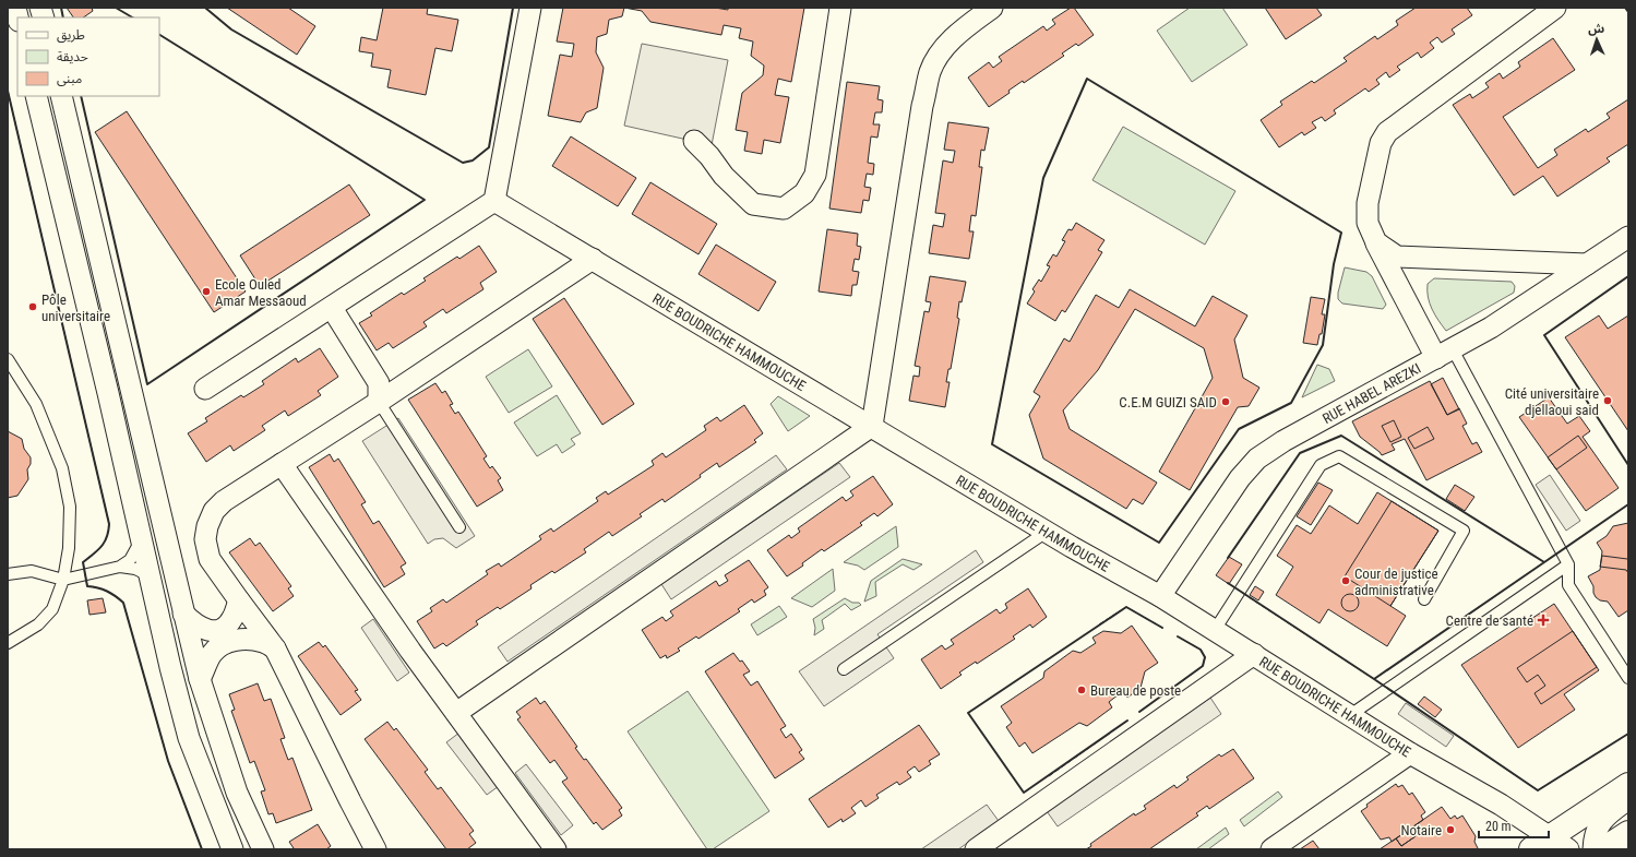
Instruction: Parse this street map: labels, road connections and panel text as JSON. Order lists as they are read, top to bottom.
{
  "streets": {
    "street": ["RUE BOUDRICHE HAMMOUCHE", "RUE HABEL AREZKI"]
  },
  "crossings": [
    ["RUE BOUDRICHE HAMMOUCHE", "RUE HABEL AREZKI"]
  ],
  "places": {
    "other": [
      "Ecole Ouled Amar Messaoud",
      "Pôle universitaire",
      "Cité universitaire djellaoui said",
      "C.E.M GUIZI SAID",
      "Cour de justice administrative",
      "Bureau de poste",
      "Notaire"
    ],
    "health": ["Centre de santé"]
  },
  "legend": ["طريق", "حديقة", "مبنى"],
  "scale_bar": "20 m",
  "north": "top"
}
